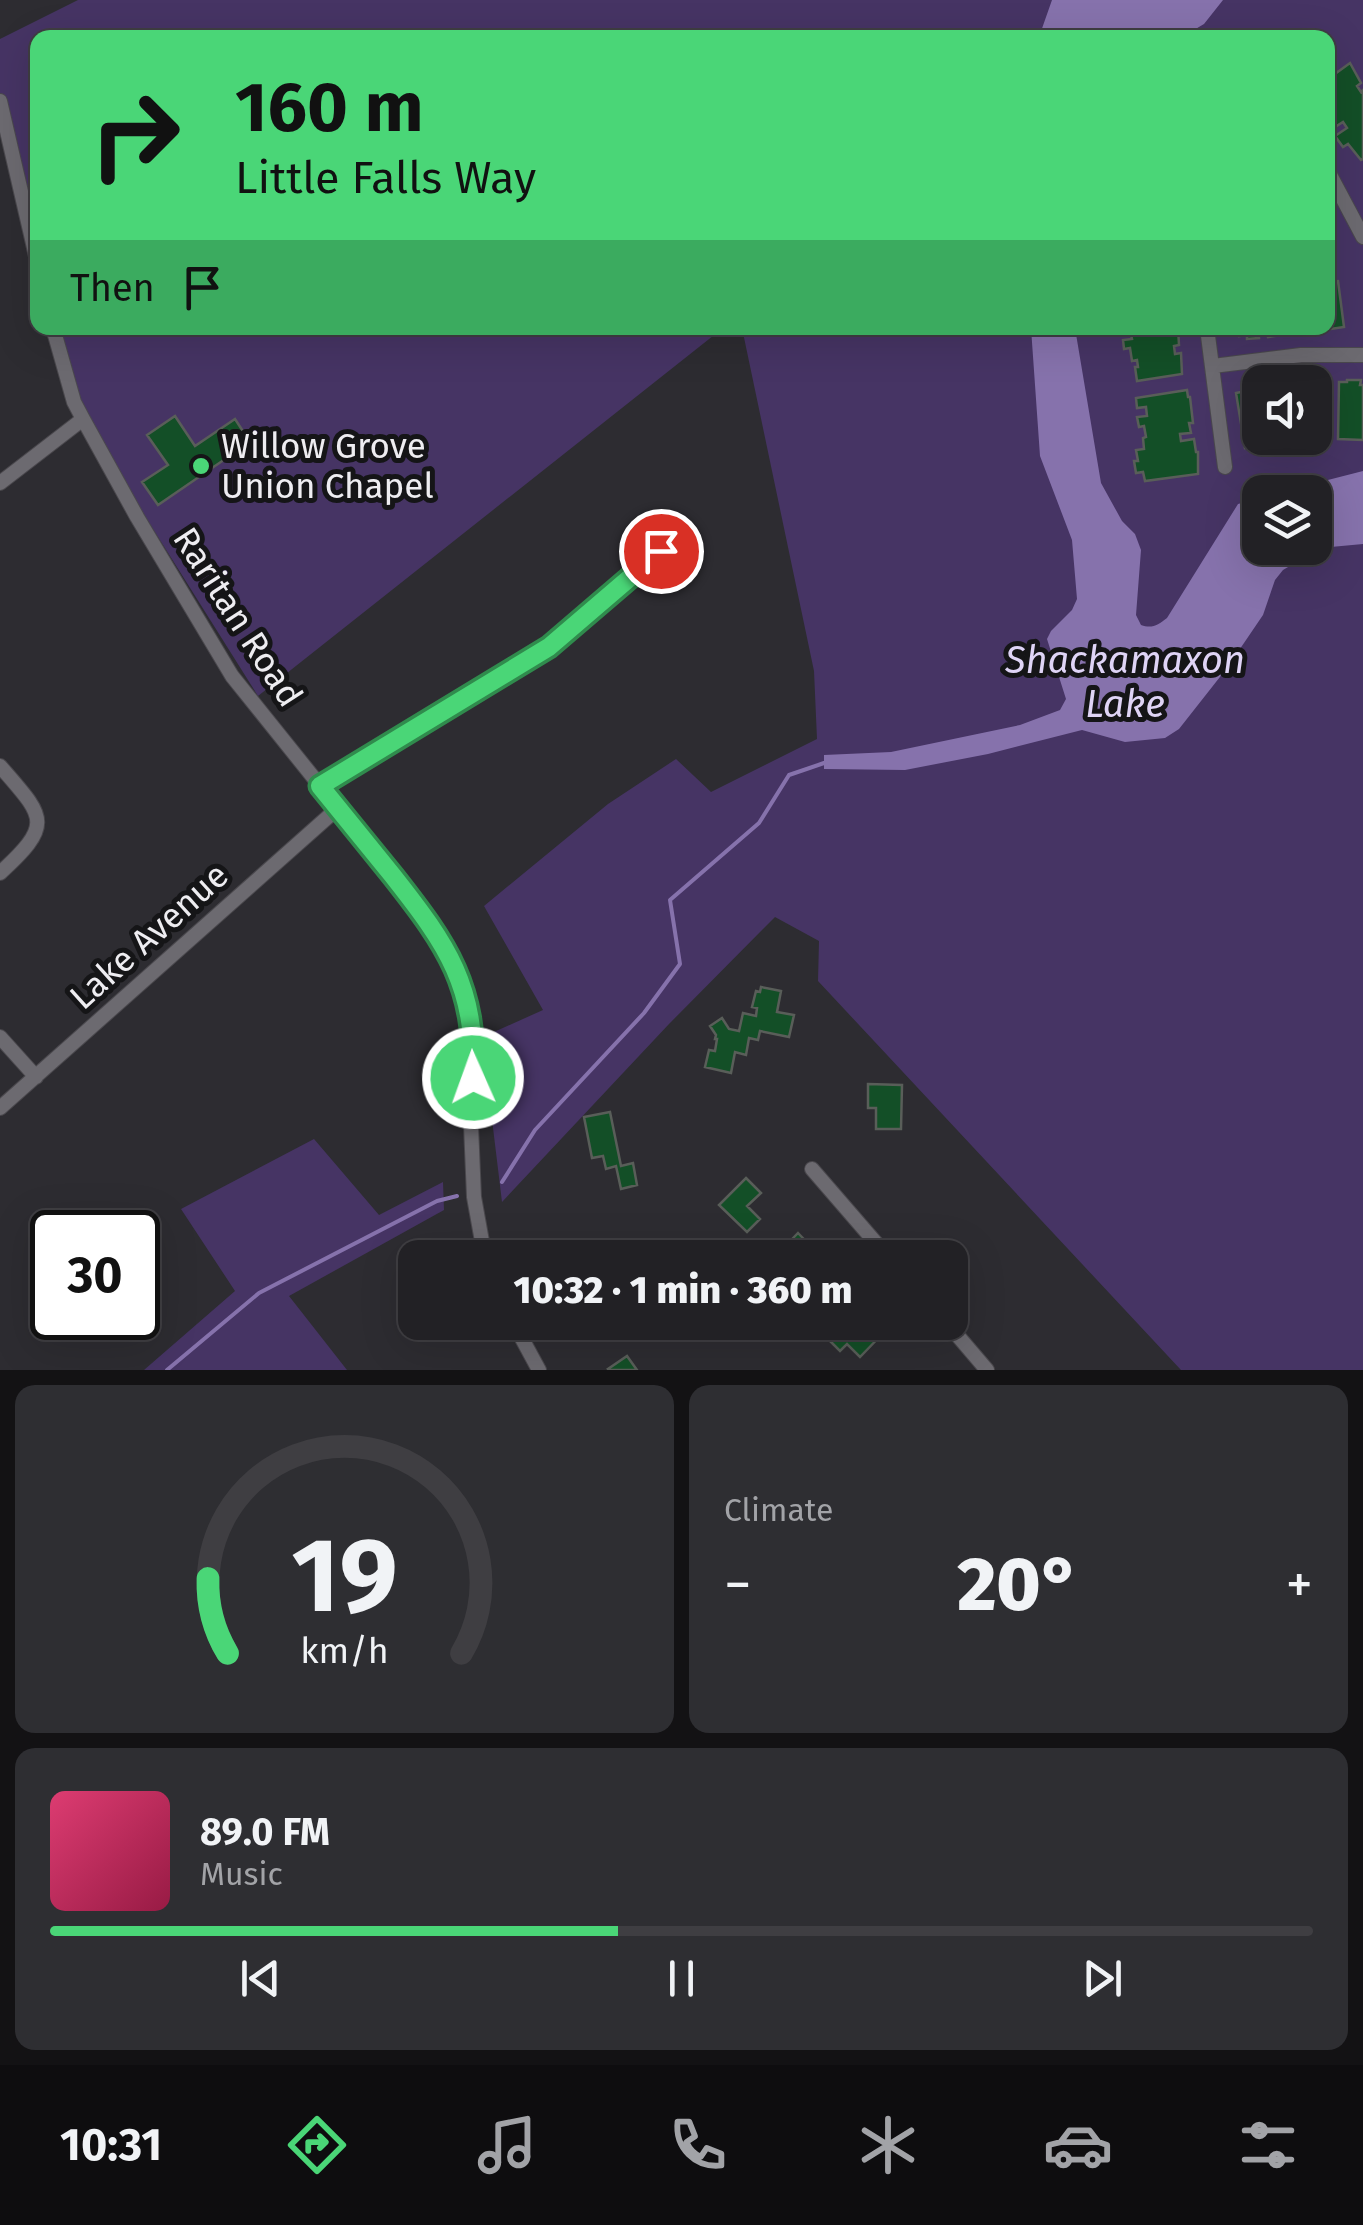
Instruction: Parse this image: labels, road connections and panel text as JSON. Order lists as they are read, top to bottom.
{
  "streets": {
    "street": ["Raritan Road", "Lake Avenue"]
  },
  "crossings": [
    ["Raritan Road", "Lake Avenue"]
  ],
  "water": ["Shackamaxon Lake"],
  "places": ["Willow Grove Union Chapel"],
  "page": {
    "turn": ["160 m", "Little Falls Way"],
    "then": "Then",
    "limit": "30",
    "trip": "10:32 · 1 min · 360 m",
    "tile": "Climate",
    "heat": ["−", "20°", "+"],
    "song": ["89.0 FM", "Music"],
    "tabs": "10:31",
    "gauge": ["19", "km/h"]
  }
}
